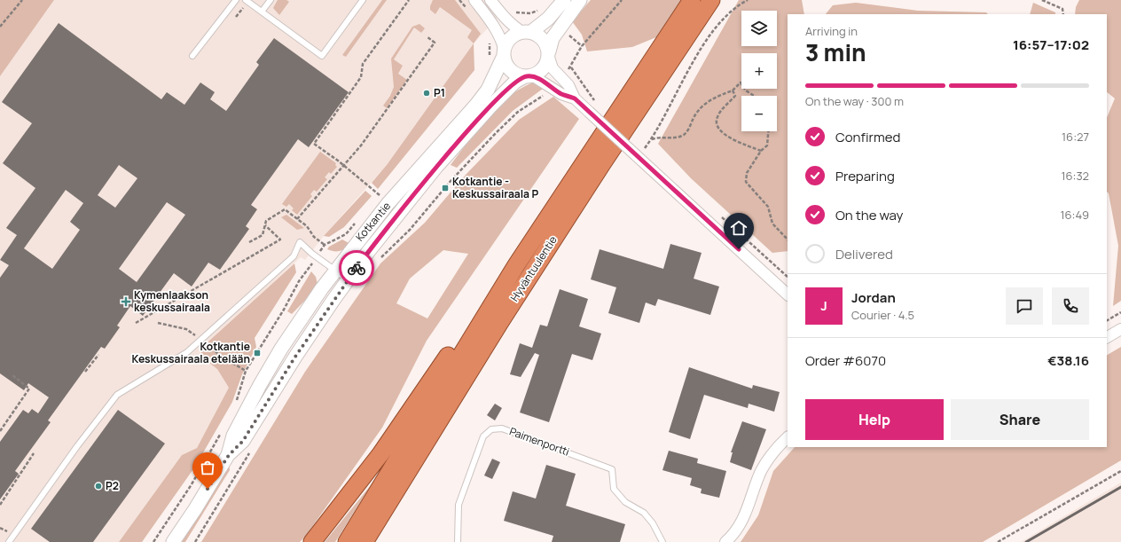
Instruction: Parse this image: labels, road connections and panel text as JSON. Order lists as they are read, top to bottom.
{
  "streets": {
    "highway": ["Hyväntuulentie"],
    "street": ["Kotkantie"],
    "lane": ["Paimenportti"]
  },
  "places": {
    "other": ["P1", "P2"],
    "transit": ["Kotkantie - Keskussairaala P", "Kotkantie Keskussairaala etelään"],
    "health": ["Kymenlaakson keskussairaala"]
  },
  "page": {
    "map_buttons": ["+", "−"],
    "heading": ["3 min", "Arriving in", "16:57–17:02"],
    "panel": [
      "Jordan",
      "Courier · 4.5",
      "Order #6070",
      "€38.16"
    ],
    "bar": "On the way · 300 m",
    "list": [
      ["Confirmed", "16:27"],
      ["Preparing", "16:32"],
      ["On the way", "16:49"],
      "Delivered"
    ],
    "round": "J",
    "buttons": ["Help", "Share"]
  }
}
